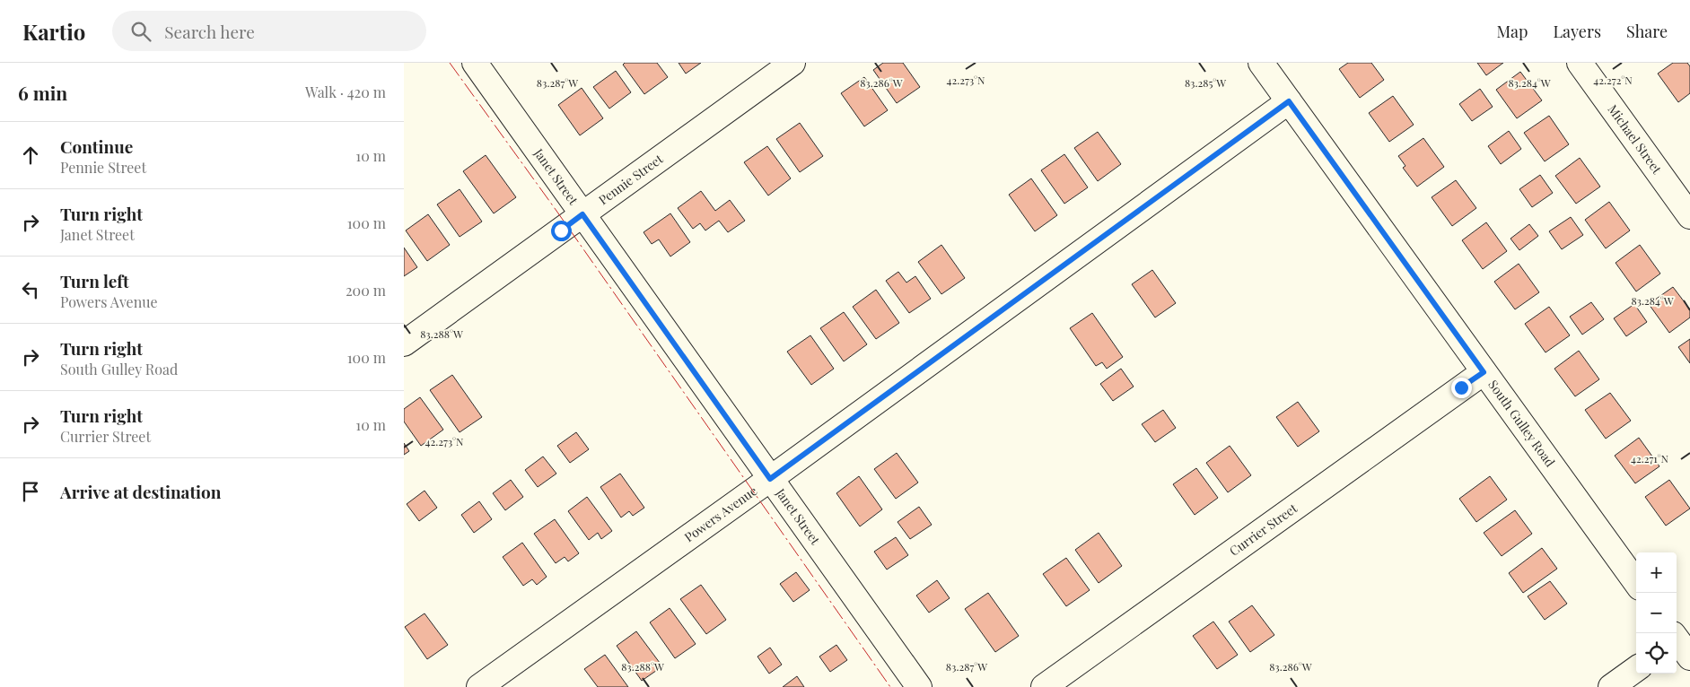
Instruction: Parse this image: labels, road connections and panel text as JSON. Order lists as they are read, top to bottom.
{
  "streets": {
    "street": [
      "Michael Street",
      "Janet Street",
      "Pennie Street",
      "South Gulley Road",
      "Powers Avenue",
      "Currier Street"
    ]
  },
  "crossings": [
    ["Janet Street", "Pennie Street"],
    ["Janet Street", "Powers Avenue"],
    ["South Gulley Road", "Powers Avenue"],
    ["South Gulley Road", "Currier Street"]
  ],
  "page": {
    "header": "Kartio",
    "search": "Search here",
    "nav": ["Map", "Layers", "Share"],
    "heading": ["6 min", "Walk · 420 m"],
    "list": [
      ["Continue", "Pennie Street", "10 m"],
      ["Turn right", "Janet Street", "100 m"],
      ["Turn left", "Powers Avenue", "200 m"],
      ["Turn right", "South Gulley Road", "100 m"],
      ["Turn right", "Currier Street", "10 m"],
      "Arrive at destination"
    ],
    "map_buttons": ["+", "−"]
  },
  "coordinates": [
    "42.273°N",
    "42.272°N",
    "83.287°W",
    "83.286°W",
    "83.285°W",
    "83.284°W",
    "83.288°W",
    "42.271°N"
  ]
}
